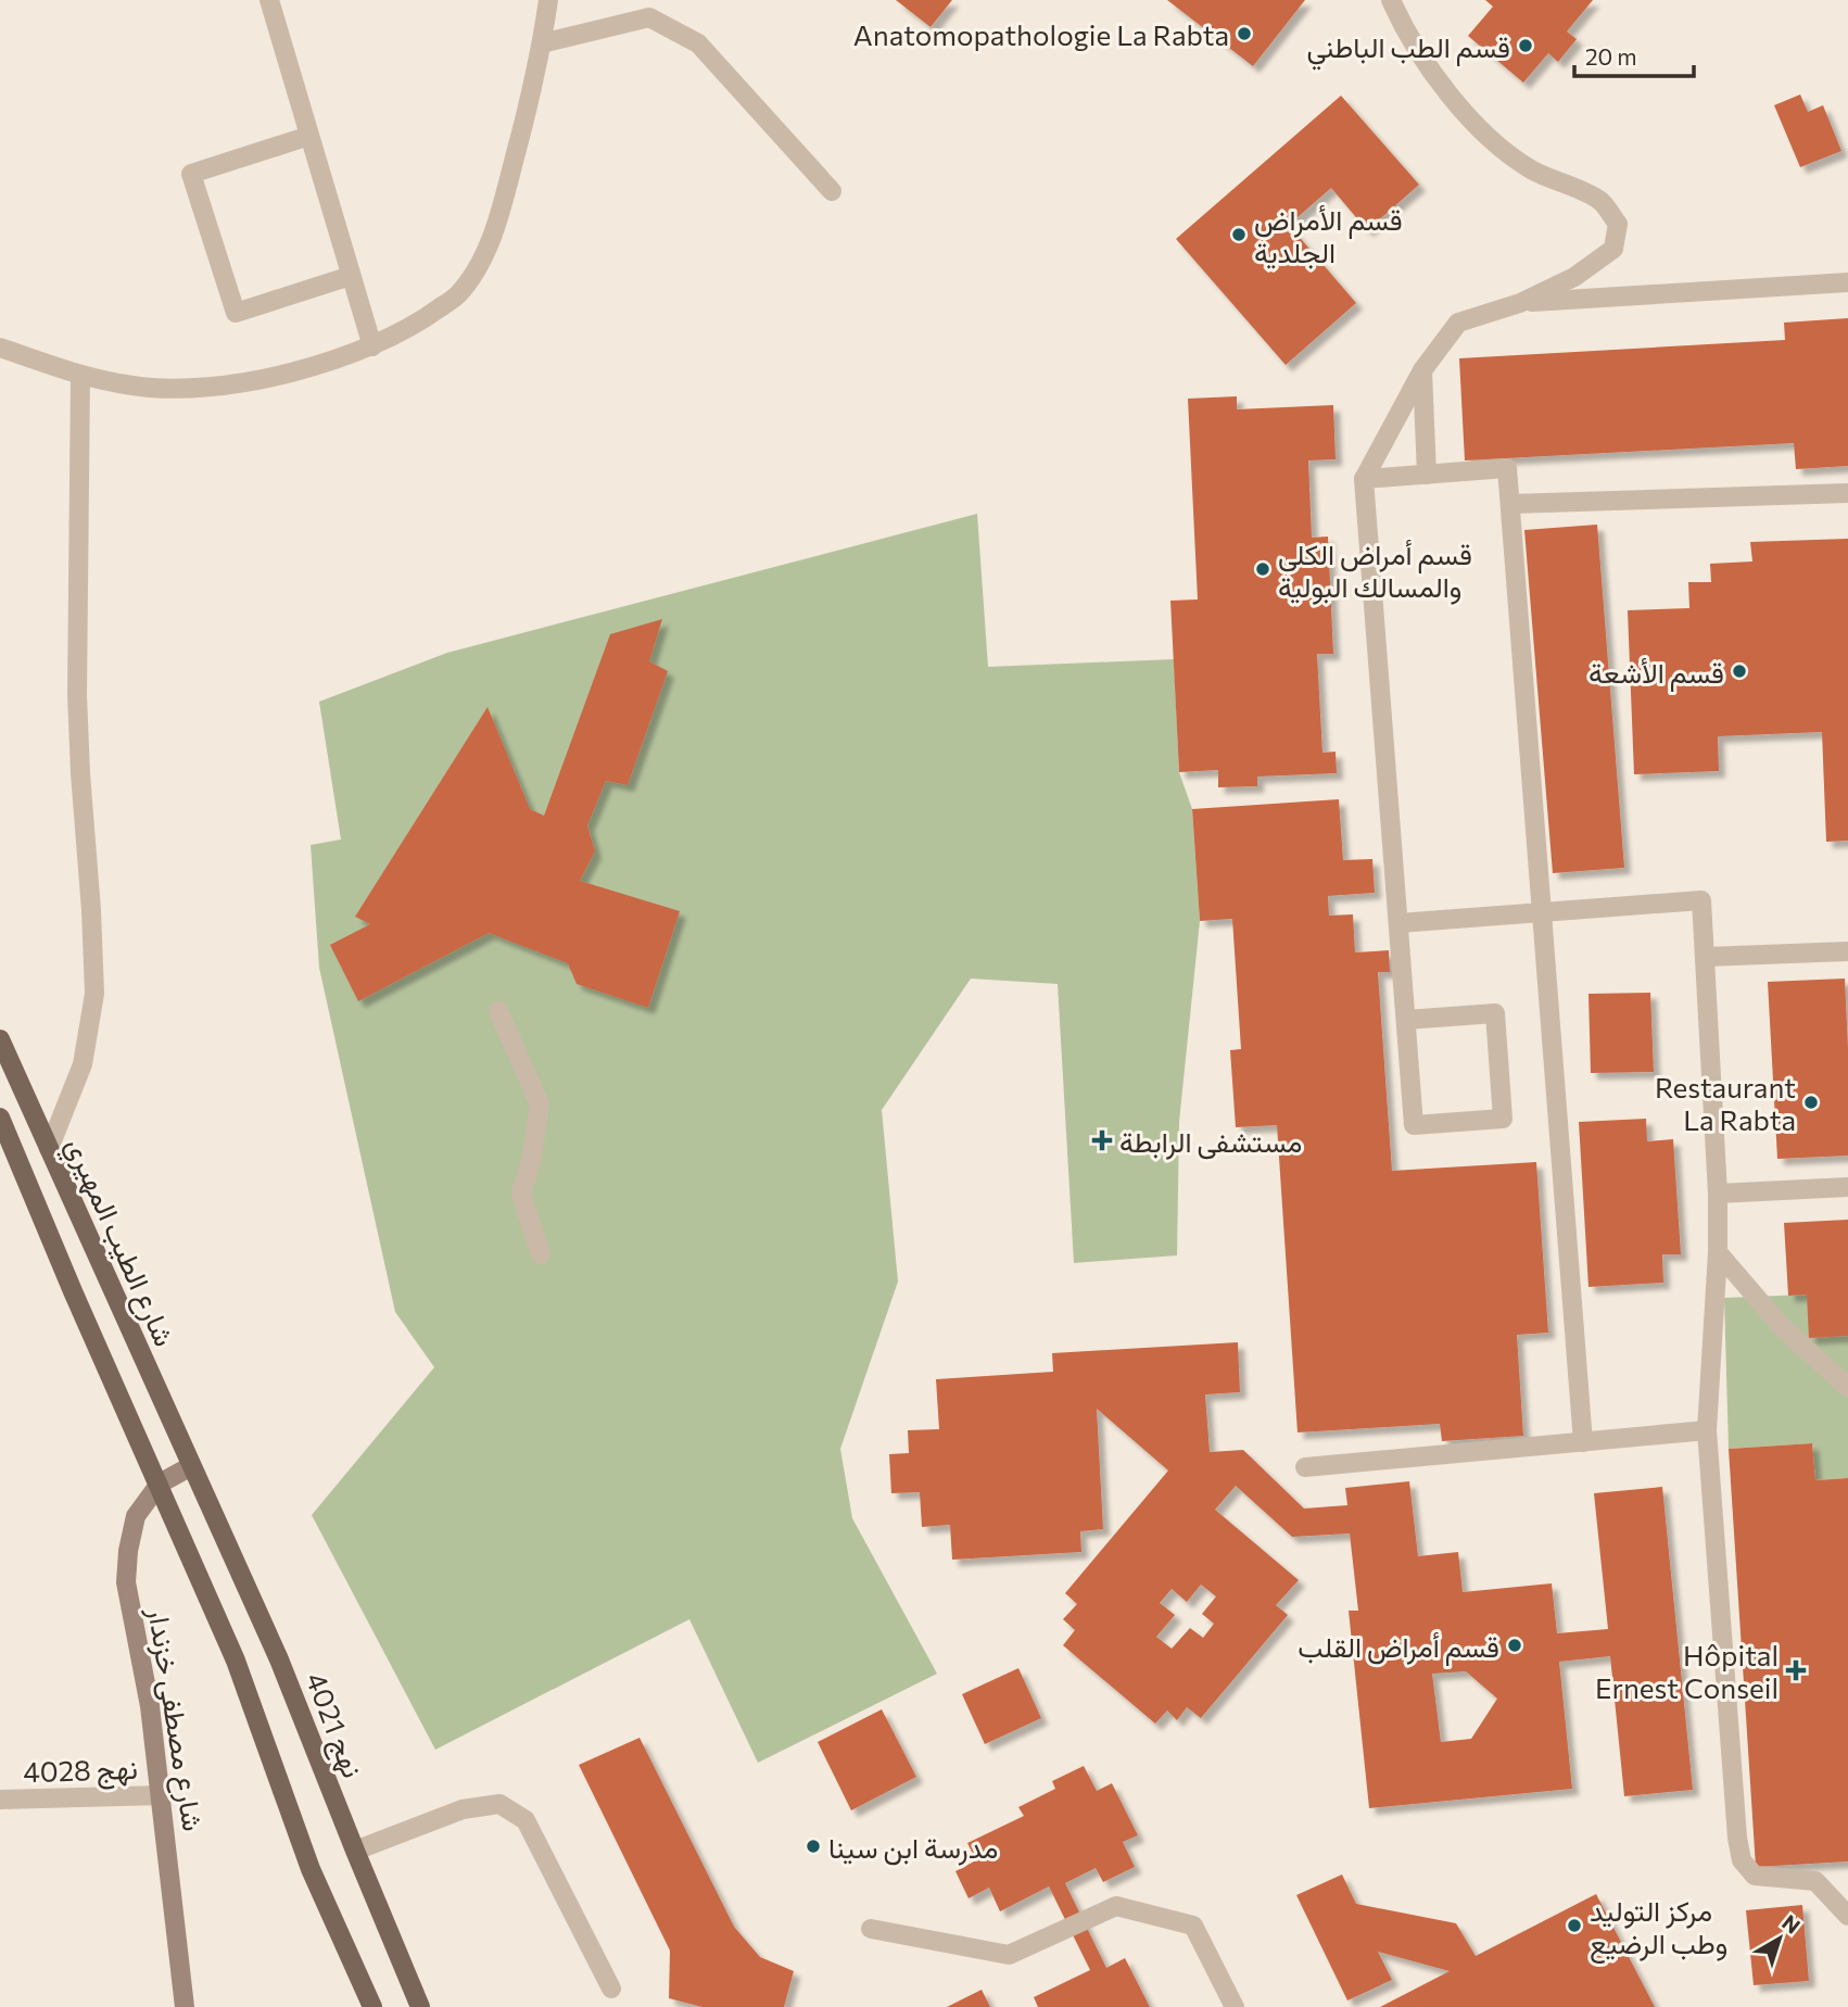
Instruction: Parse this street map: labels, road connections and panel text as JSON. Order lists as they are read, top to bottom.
{
  "streets": {
    "main road": ["شارع الطيب المهيري", "شارع مصطفى خزندار", "نهج 4021"],
    "street": ["نهج 4028"]
  },
  "crossings": [
    ["شارع الطيب المهيري", "شارع مصطفى خزندار"],
    ["شارع الطيب المهيري", "نهج 4021"],
    ["شارع مصطفى خزندار", "نهج 4021"],
    ["شارع مصطفى خزندار", "نهج 4028"]
  ],
  "places": {
    "other": [
      "Anatomopathologie La Rabta",
      "قسم الطب الباطني",
      "قسم الأمراض الجلدية",
      "قسم أمراض الكلى والمسالك البولية",
      "قسم الأشعة",
      "Restaurant La Rabta",
      "قسم أمراض القلب",
      "مدرسة ابن سينا",
      "مركز التوليد وطب الرضيع"
    ],
    "health": ["مستشفى الرابطة", "Hôpital Ernest Conseil"]
  },
  "scale_bar": "20 m",
  "north": "top right"
}
